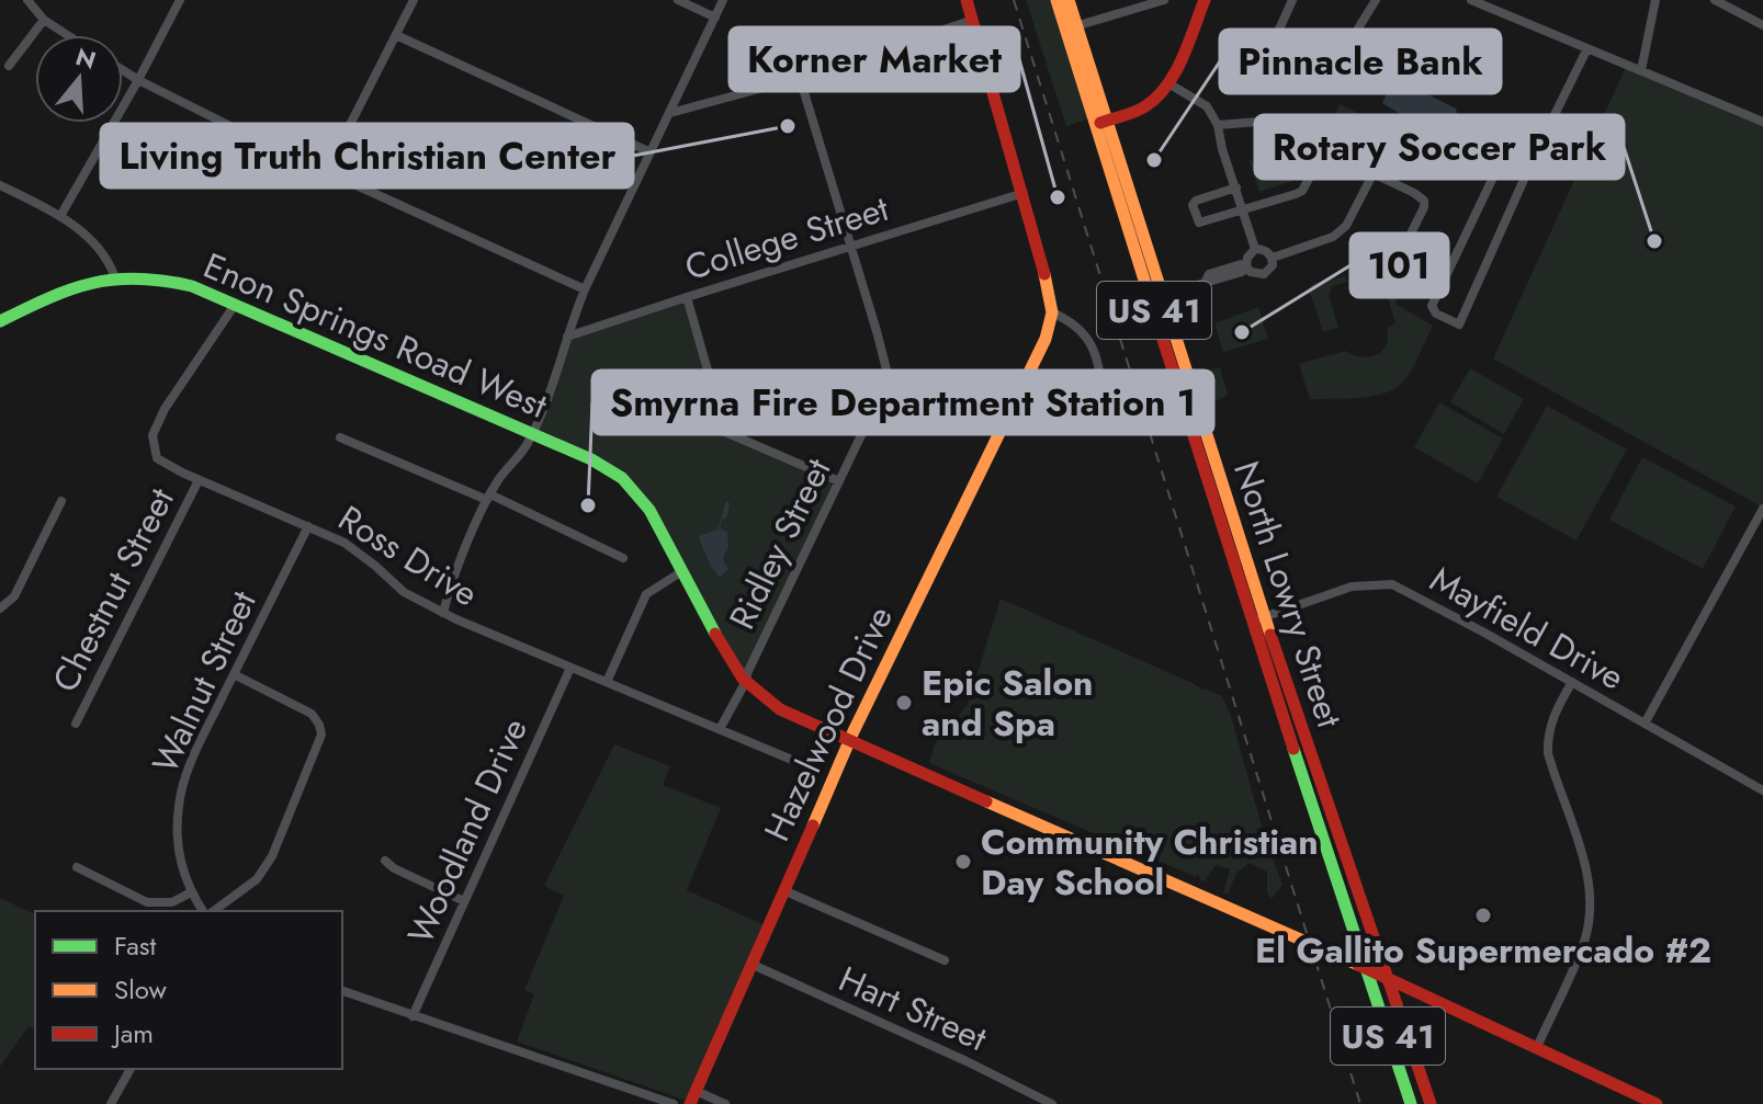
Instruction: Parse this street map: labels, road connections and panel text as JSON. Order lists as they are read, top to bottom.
{
  "streets": {
    "street": [
      "College Street",
      "US 41",
      "Enon Springs Road West",
      "Ridley Street",
      "Ross Drive",
      "Chestnut Street",
      "North Lowry Street",
      "Mayfield Drive",
      "Walnut Street",
      "Hazelwood Drive",
      "Woodland Drive",
      "Hart Street"
    ]
  },
  "crossings": [
    ["College Street", "Ridley Street"],
    ["US 41", "Enon Springs Road West"],
    ["US 41", "North Lowry Street"],
    ["US 41", "Mayfield Drive"],
    ["Enon Springs Road West", "Ridley Street"],
    ["Enon Springs Road West", "Ross Drive"],
    ["Enon Springs Road West", "North Lowry Street"],
    ["Enon Springs Road West", "Hazelwood Drive"],
    ["Ridley Street", "Ross Drive"],
    ["Ross Drive", "Chestnut Street"],
    ["Ross Drive", "Walnut Street"],
    ["Ross Drive", "Woodland Drive"],
    ["North Lowry Street", "Mayfield Drive"],
    ["Hazelwood Drive", "Hart Street"]
  ],
  "places": [
    "Living Truth Christian Center",
    "Pinnacle Bank",
    "Korner Market",
    "Rotary Soccer Park",
    "101",
    "Smyrna Fire Department Station 1",
    "Epic Salon and Spa",
    "Community Christian Day School",
    "El Gallito Supermercado #2"
  ],
  "legend": ["Fast", "Slow", "Jam"],
  "north": "top"
}
